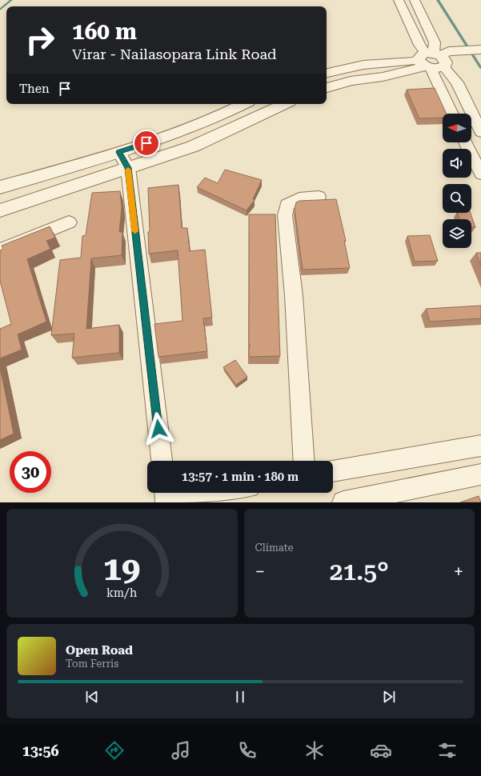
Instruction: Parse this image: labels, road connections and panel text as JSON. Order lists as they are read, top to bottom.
{
  "north": "left",
  "page": {
    "turn": ["160 m", "Virar - Nailasopara Link Road"],
    "then": "Then",
    "limit": "30",
    "trip": "13:57 · 1 min · 180 m",
    "tile": "Climate",
    "heat": ["−", "21.5°", "+"],
    "song": ["Open Road", "Tom Ferris"],
    "tabs": "13:56",
    "gauge": ["19", "km/h"]
  }
}
